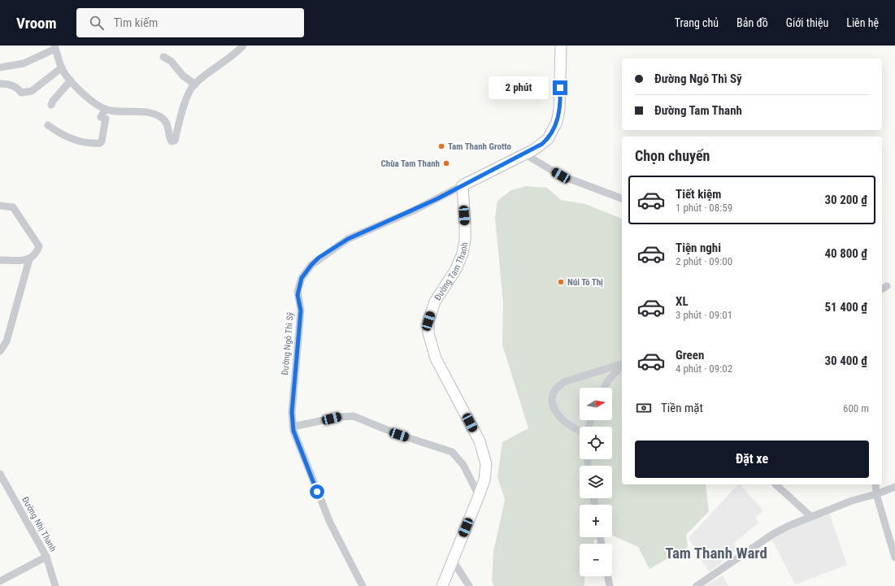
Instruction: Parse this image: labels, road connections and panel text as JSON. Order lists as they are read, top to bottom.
{
  "streets": {
    "street": ["Đường Tam Thanh", "Đường Ngô Thì Sỹ", "Đường Nhị Thanh"]
  },
  "crossings": [
    ["Đường Tam Thanh", "Đường Ngô Thì Sỹ"]
  ],
  "districts": ["Tam Thanh Ward"],
  "places": ["Tam Thanh Grotto", "Chùa Tam Thanh", "Núi Tô Thị"],
  "north": "right",
  "page": {
    "header": "Vroom",
    "search": "Tìm kiếm",
    "nav": [
      "Trang chủ",
      "Bản đồ",
      "Giới thiệu",
      "Liên hệ"
    ],
    "banner": ["Đường Ngô Thì Sỹ", "Đường Tam Thanh"],
    "bubble": "2 phút",
    "heading": "Chọn chuyến",
    "list": [
      {
        "name": "Tiết kiệm",
        "note": "1 phút · 08:59",
        "value": "30 200 ₫"
      },
      {
        "name": "Tiện nghi",
        "note": "2 phút · 09:00",
        "value": "40 800 ₫"
      },
      {
        "name": "XL",
        "note": "3 phút · 09:01",
        "value": "51 400 ₫"
      },
      {
        "name": "Green",
        "note": "4 phút · 09:02",
        "value": "30 400 ₫"
      }
    ],
    "map_buttons": ["+", "−"],
    "pay": ["Tiền mặt", "600 m"],
    "buttons": "Đặt xe"
  }
}
